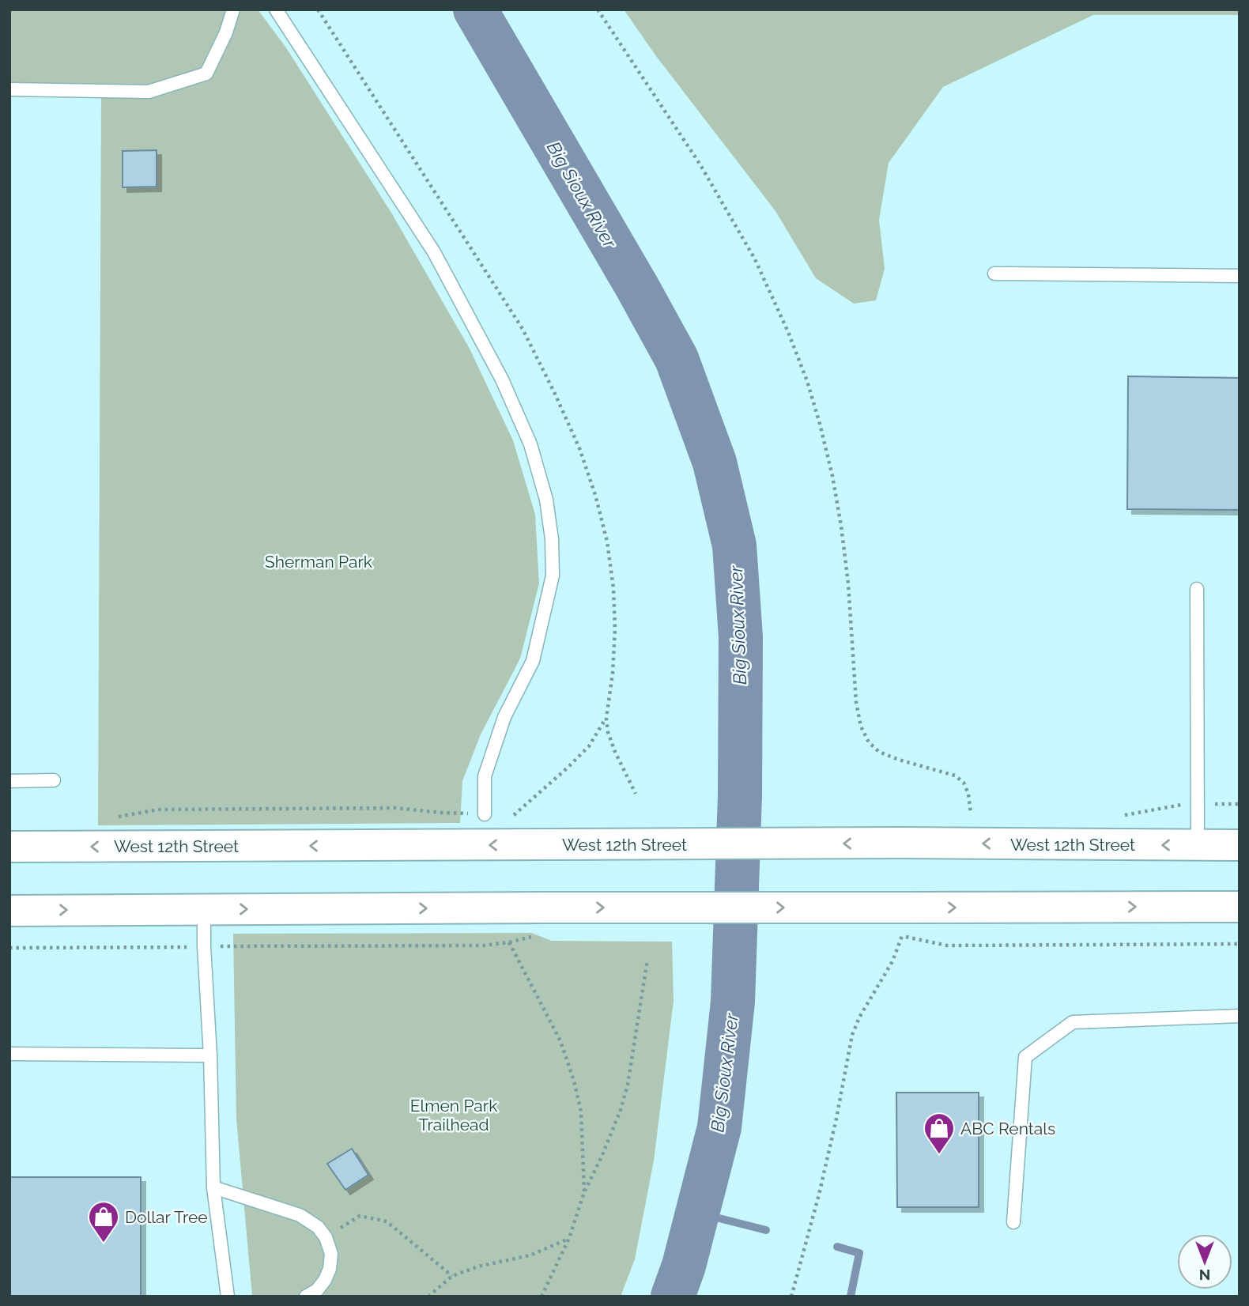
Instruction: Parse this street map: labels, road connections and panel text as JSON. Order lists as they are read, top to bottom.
{
  "streets": {
    "main road": ["West 12th Street"]
  },
  "water": ["Big Sioux River"],
  "parks": ["Sherman Park", "Elmen Park Trailhead"],
  "places": {
    "shop": ["ABC Rentals", "Dollar Tree"]
  },
  "north": "bottom"
}
